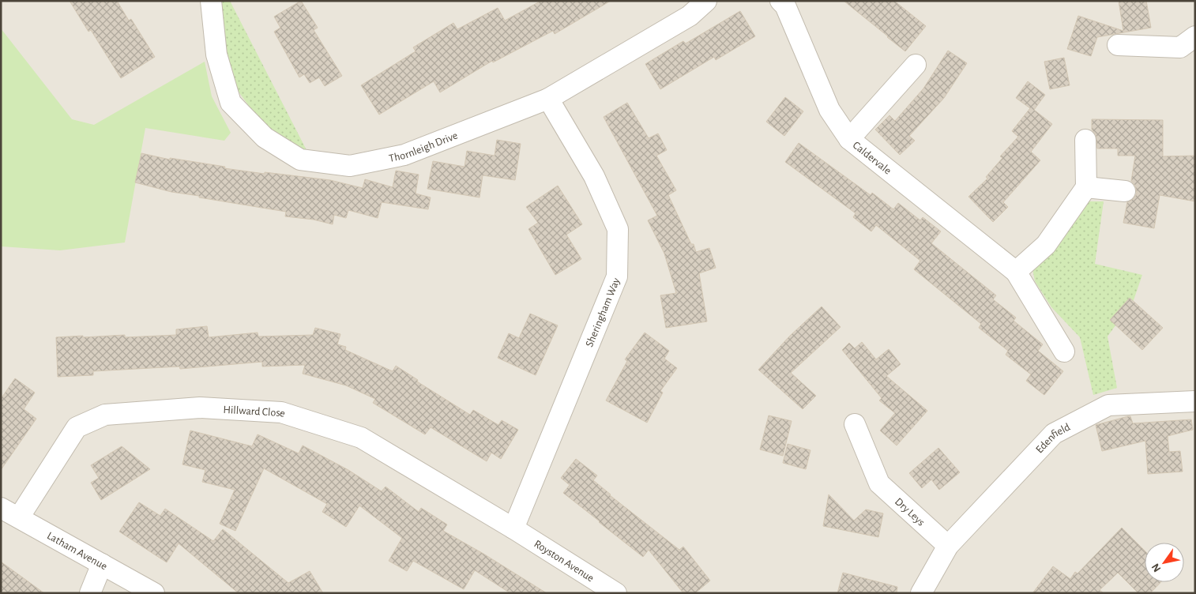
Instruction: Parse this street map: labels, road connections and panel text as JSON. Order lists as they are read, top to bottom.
{
  "streets": {
    "street": [
      "Thornleigh Drive",
      "Caldervale",
      "Sheringham Way",
      "Hillward Close",
      "Edenfield",
      "Dry Leys",
      "Latham Avenue",
      "Royston Avenue"
    ]
  },
  "crossings": [
    ["Thornleigh Drive", "Sheringham Way"],
    ["Sheringham Way", "Hillward Close"],
    ["Sheringham Way", "Royston Avenue"],
    ["Hillward Close", "Latham Avenue"],
    ["Hillward Close", "Royston Avenue"],
    ["Edenfield", "Dry Leys"]
  ],
  "north": "bottom left"
}
